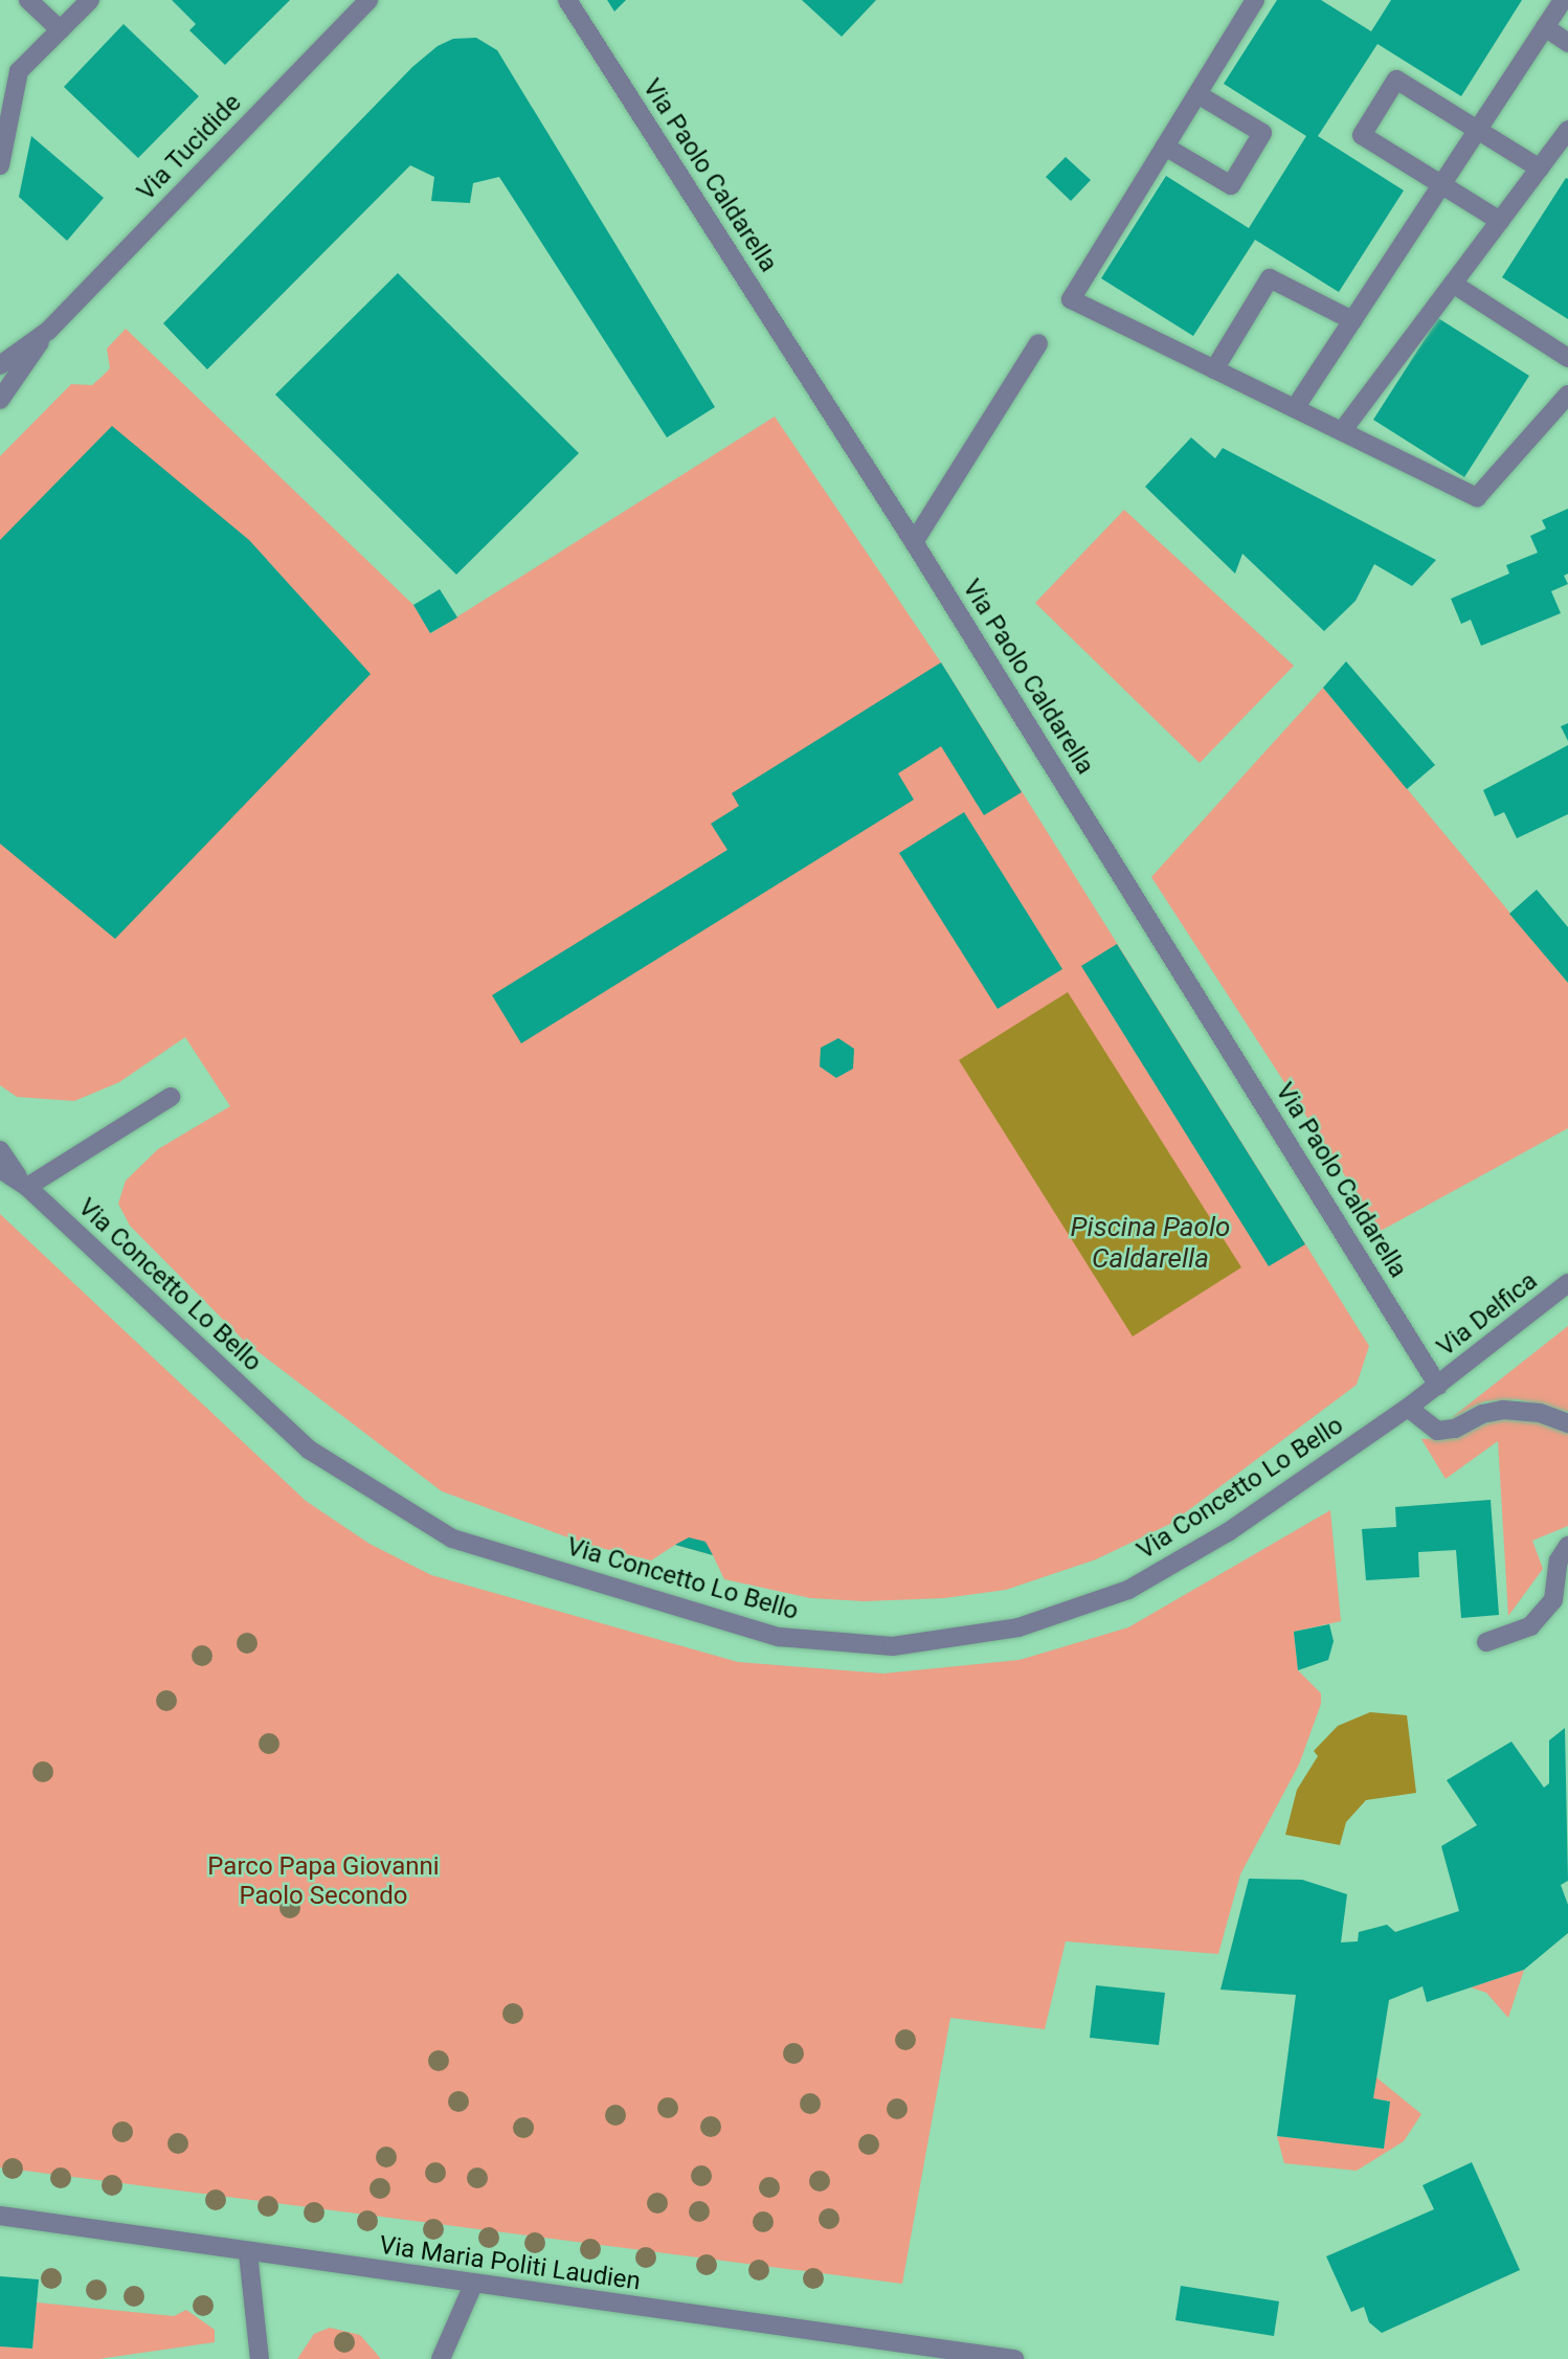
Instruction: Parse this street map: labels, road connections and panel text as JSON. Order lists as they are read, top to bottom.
{
  "streets": {
    "street": [
      "Via Tucidide",
      "Via Paolo Caldarella",
      "Via Concetto Lo Bello",
      "Via Delfica",
      "Via Maria Politi Laudien"
    ]
  },
  "crossings": [
    ["Via Paolo Caldarella", "Via Concetto Lo Bello"],
    ["Via Paolo Caldarella", "Via Delfica"],
    ["Via Concetto Lo Bello", "Via Delfica"]
  ],
  "water": ["Piscina Paolo Caldarella"],
  "parks": ["Parco Papa Giovanni Paolo Secondo"]
}
